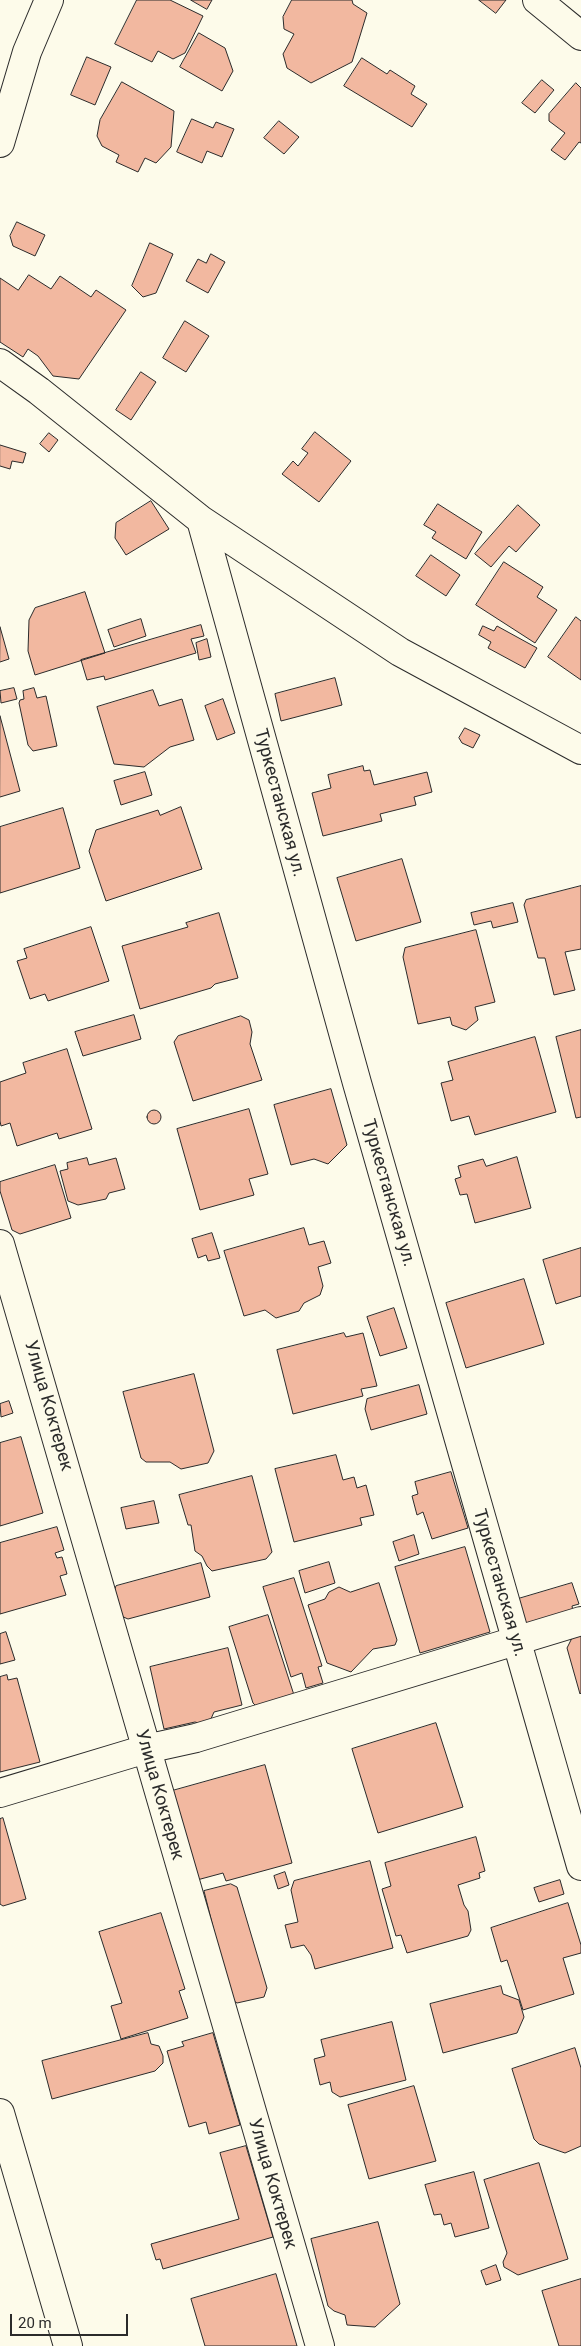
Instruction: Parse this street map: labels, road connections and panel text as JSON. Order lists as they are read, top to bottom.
{
  "streets": {
    "street": ["Туркестанская ул.", "Улица Коктерек"]
  },
  "scale_bar": "20 m"
}
